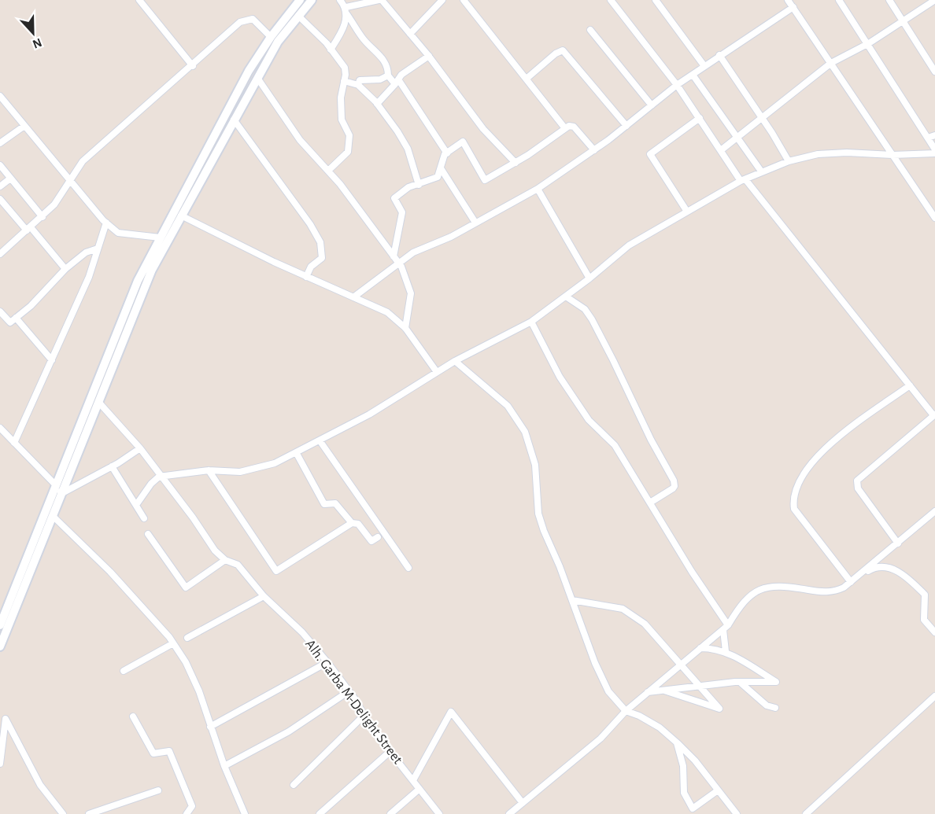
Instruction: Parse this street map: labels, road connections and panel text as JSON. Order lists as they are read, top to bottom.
{
  "streets": {
    "street": ["Alh. Garba M-Delight Street"]
  },
  "north": "bottom"
}
